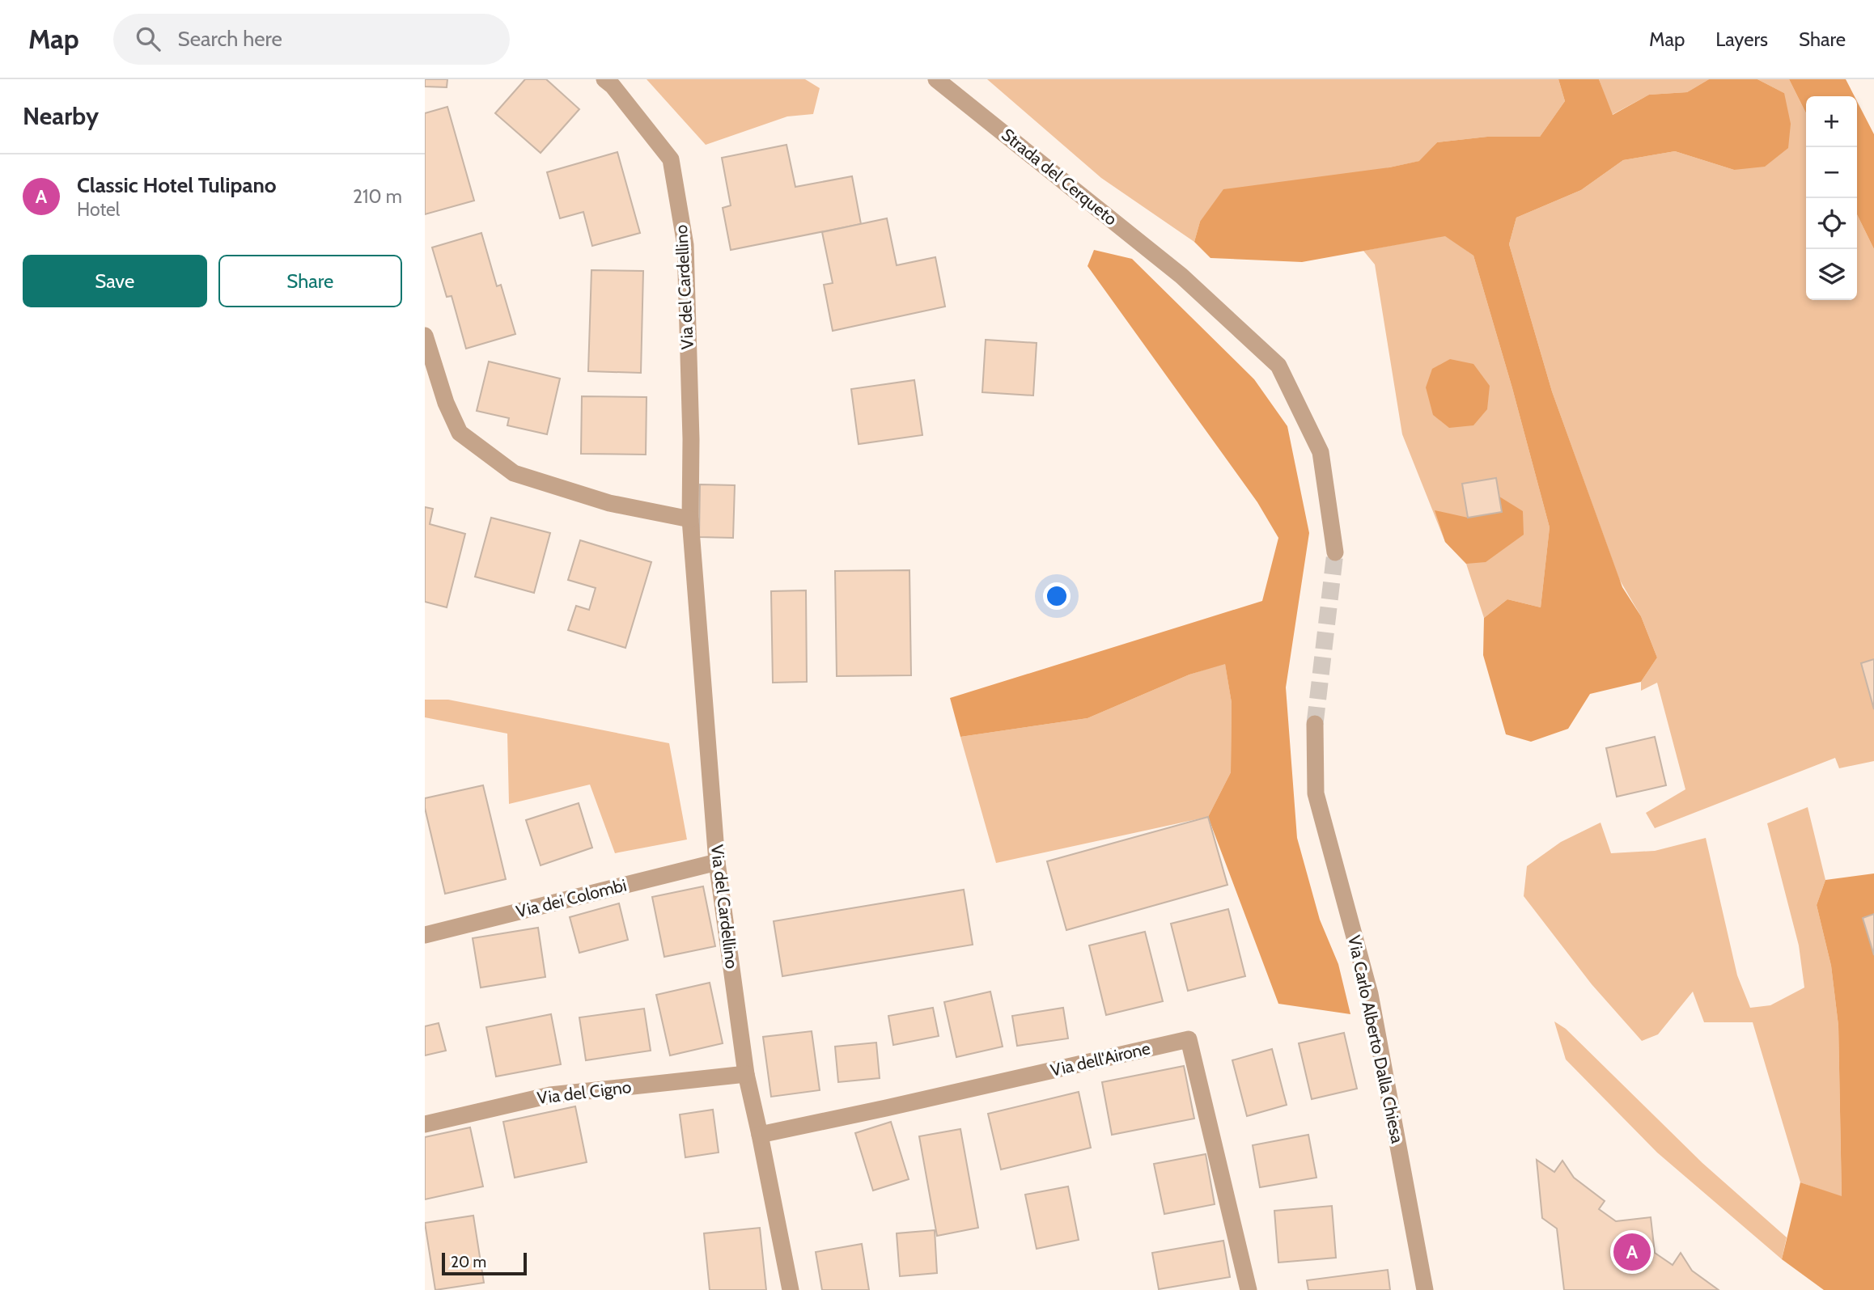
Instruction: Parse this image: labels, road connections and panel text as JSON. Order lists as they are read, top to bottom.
{
  "streets": {
    "street": [
      "Strada del Cerqueto",
      "Via del Cardellino",
      "Via dei Colombi",
      "Via Carlo Alberto Dalla Chiesa",
      "Via dell'Airone",
      "Via del Cigno"
    ]
  },
  "crossings": [
    ["Via del Cardellino", "Via dei Colombi"],
    ["Via del Cardellino", "Via dell'Airone"],
    ["Via del Cardellino", "Via del Cigno"]
  ],
  "scale_bar": "20 m",
  "page": {
    "header": "Map",
    "search": "Search here",
    "nav": ["Map", "Layers", "Share"],
    "heading": "Nearby",
    "map_buttons": ["+", "−"],
    "list": [
      {
        "mark": "A",
        "name": "Classic Hotel Tulipano",
        "note": "Hotel",
        "value": "210 m"
      }
    ],
    "buttons": ["Save", "Share"],
    "pins": "A",
    "scale": "20 m"
  }
}
